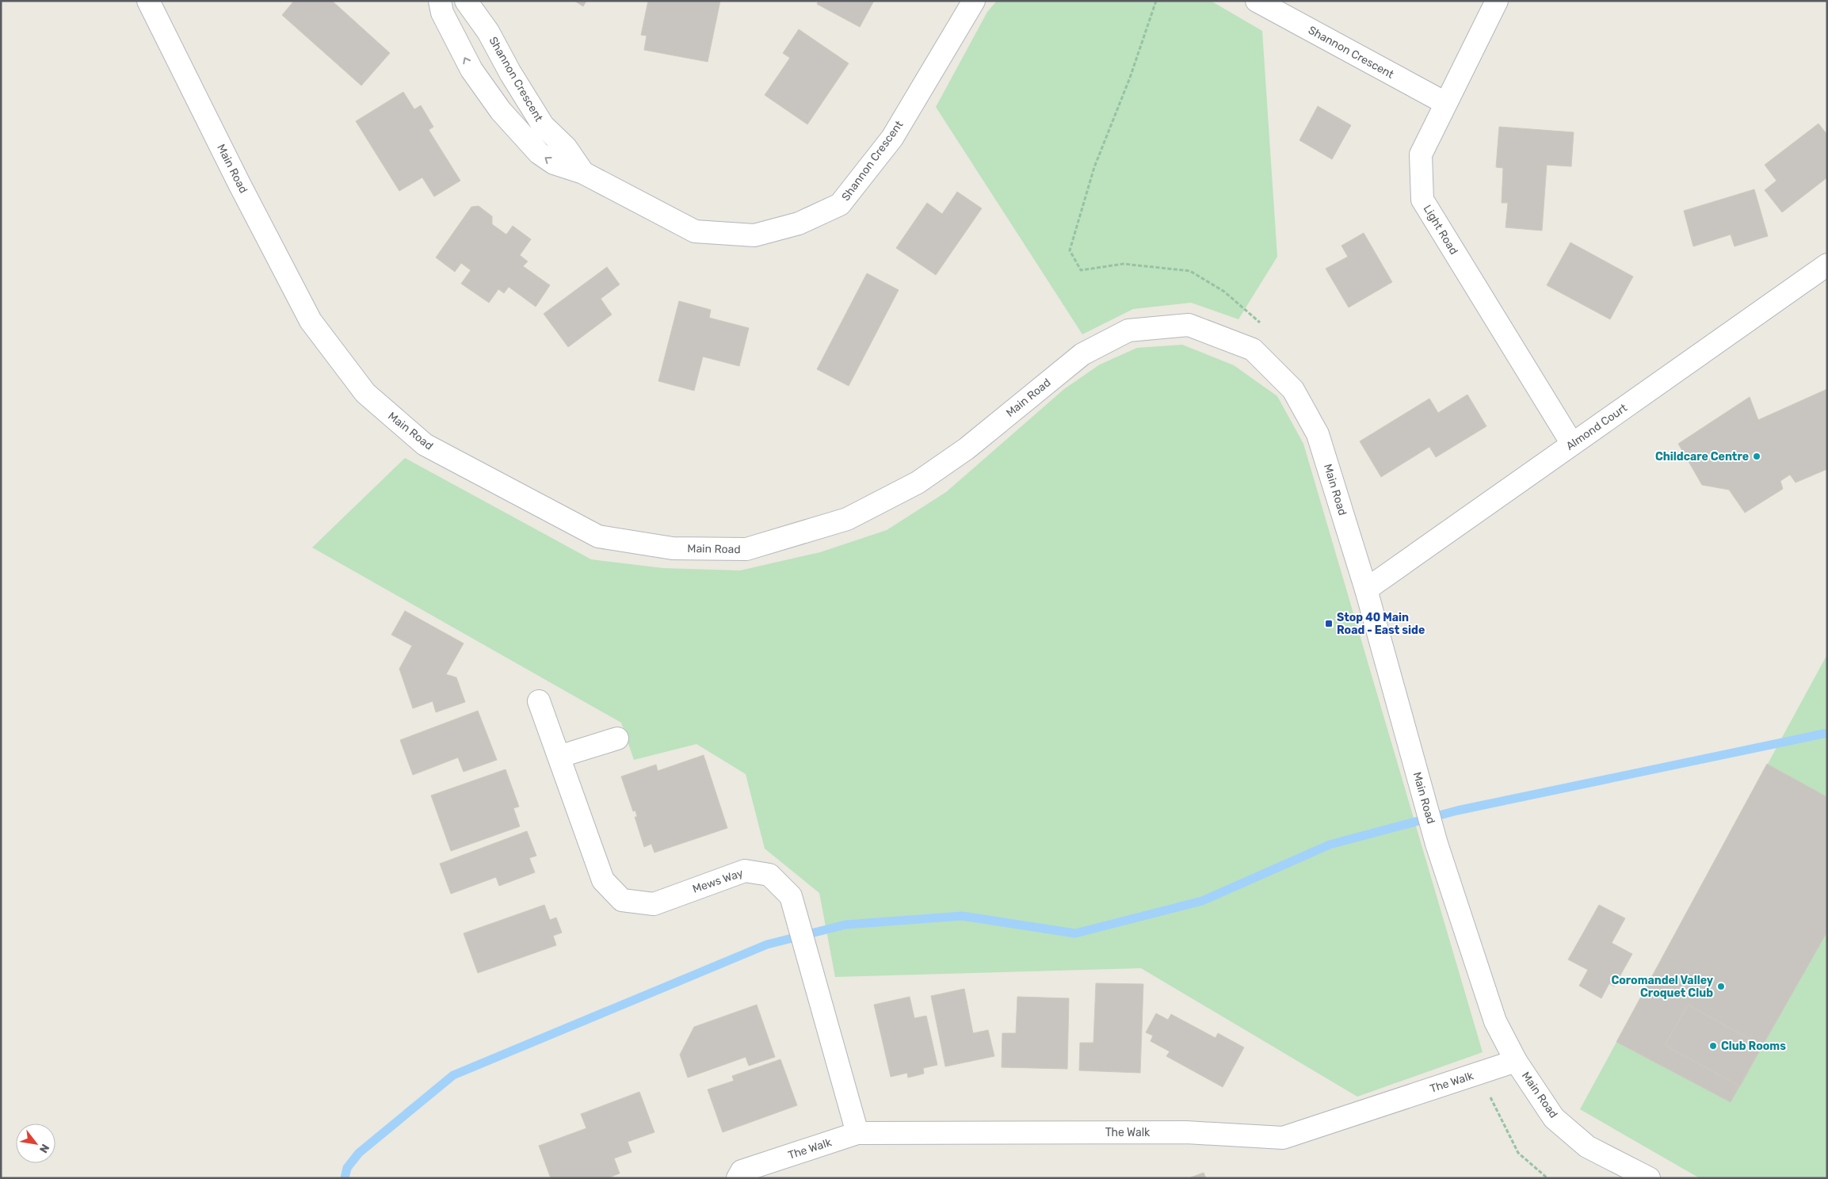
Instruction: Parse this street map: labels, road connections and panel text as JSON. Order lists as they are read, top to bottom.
{
  "streets": {
    "street": [
      "Shannon Crescent",
      "Main Road",
      "Light Road",
      "Almond Court",
      "Mews Way",
      "The Walk"
    ]
  },
  "crossings": [
    ["Shannon Crescent", "Light Road"],
    ["Main Road", "Almond Court"],
    ["Main Road", "The Walk"],
    ["Light Road", "Almond Court"],
    ["Mews Way", "The Walk"]
  ],
  "places": {
    "other": ["Childcare Centre", "Coromandel Valley Croquet Club", "Club Rooms"],
    "transit": ["Stop 40 Main Road - East side"]
  },
  "north": "bottom right"
}
